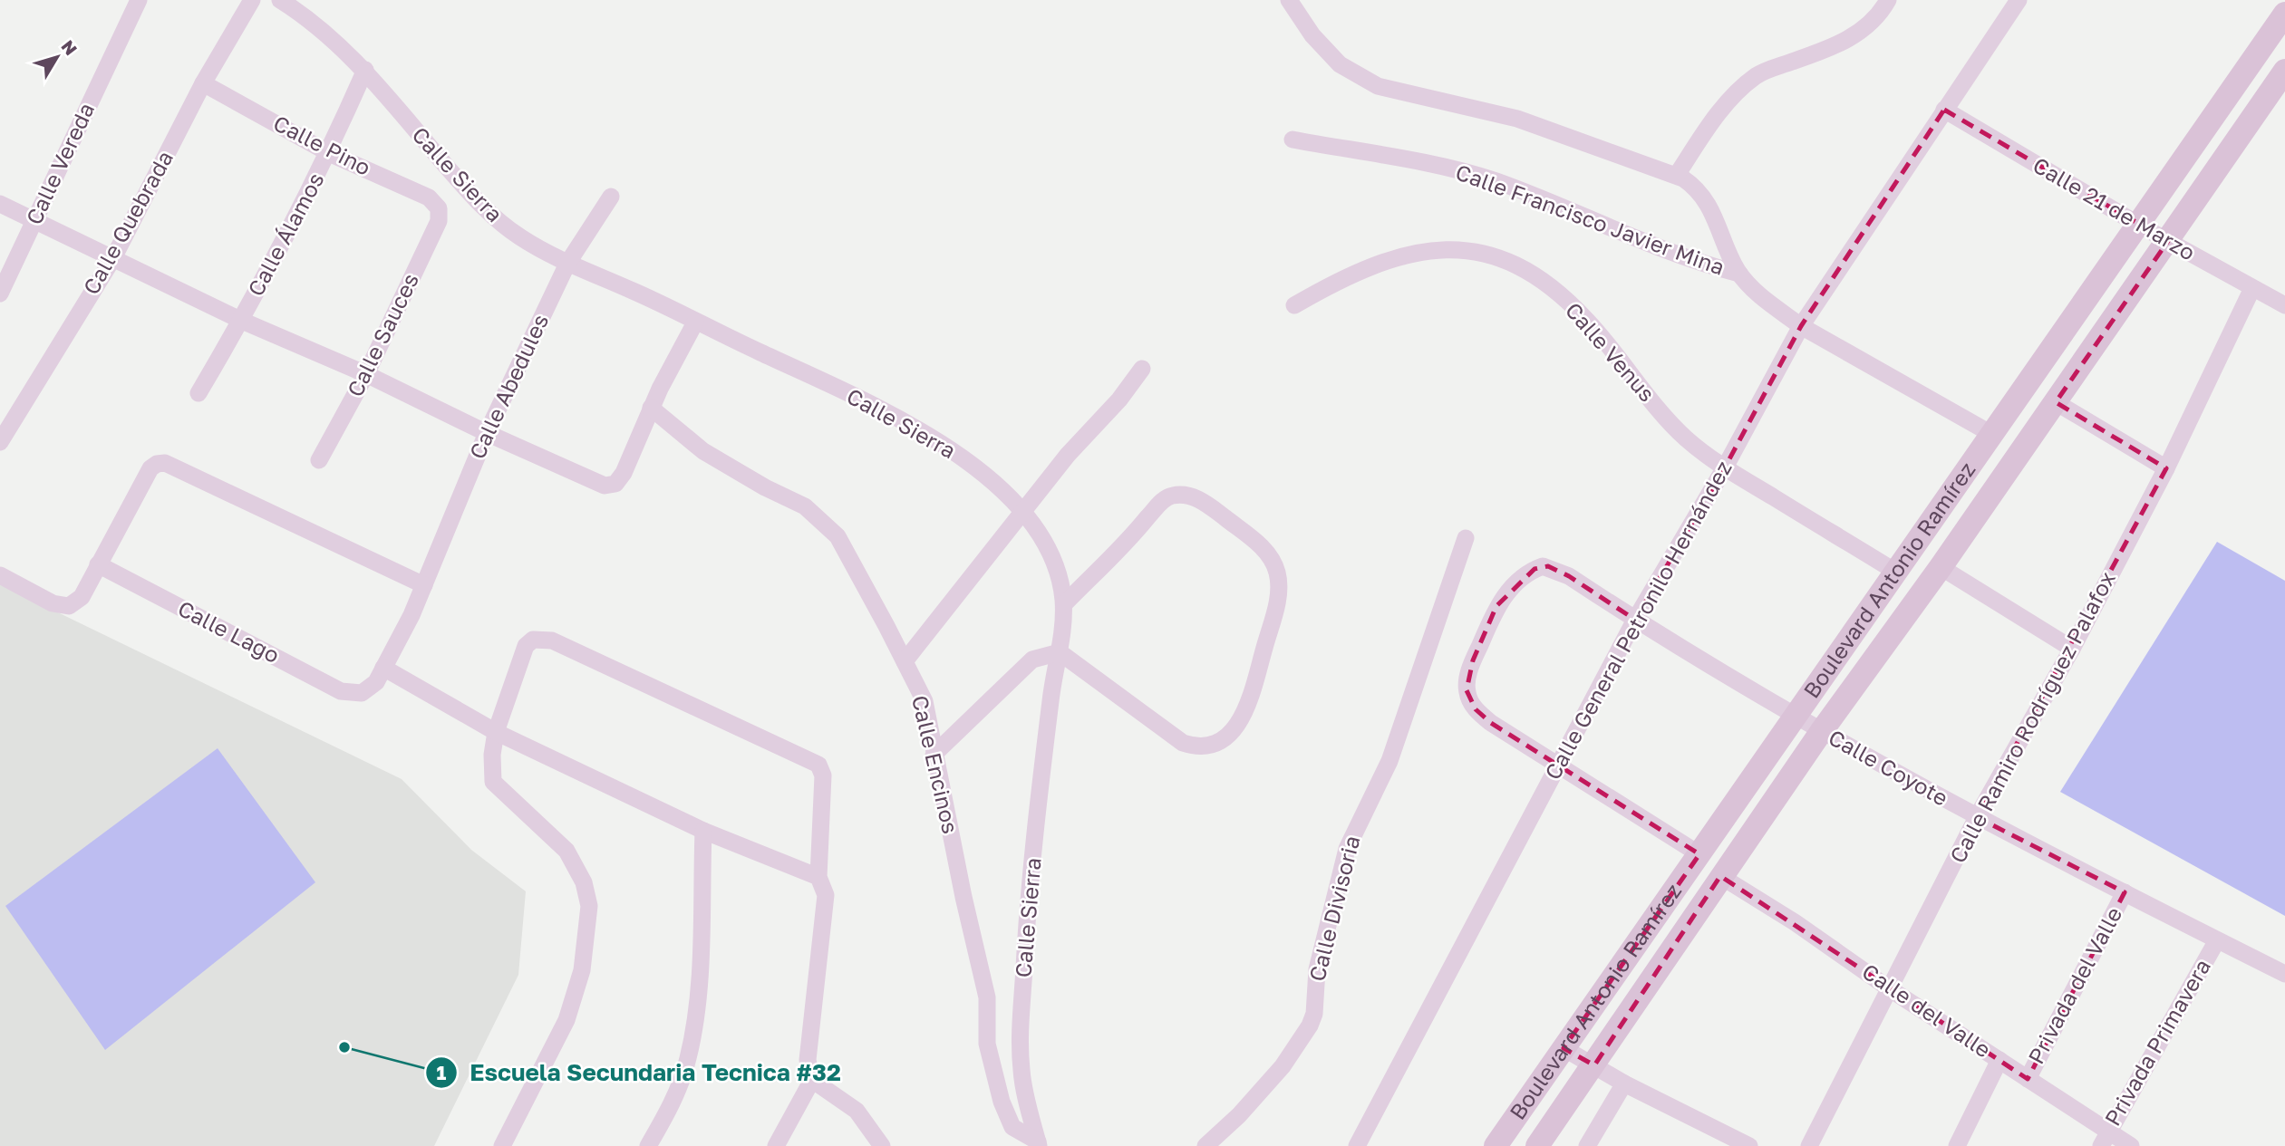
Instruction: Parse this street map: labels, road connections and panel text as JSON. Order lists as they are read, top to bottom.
{
  "streets": {
    "main road": ["Boulevard Antonio Ramírez"],
    "street": [
      "Calle Pino",
      "Calle Vereda",
      "Calle Sierra",
      "Calle 21 de Marzo",
      "Calle Francisco Javier Mina",
      "Calle Quebrada",
      "Calle Álamos",
      "Calle Sauces",
      "Calle Venus",
      "Calle Abedules",
      "Calle General Petronilo Hernández",
      "Calle Lago",
      "Calle Ramiro Rodríguez Palafox",
      "Calle Encinos",
      "Calle Coyote",
      "Calle Divisoria",
      "Privada del Valle",
      "Calle del Valle",
      "Privada Primavera"
    ]
  },
  "crossings": [
    ["Calle Pino", "Calle Quebrada"],
    ["Calle Pino", "Calle Álamos"],
    ["Calle Pino", "Calle Sauces"],
    ["Calle Sierra", "Calle Álamos"],
    ["Calle Sierra", "Calle Abedules"],
    ["Calle Sierra", "Calle Encinos"],
    ["Calle 21 de Marzo", "Boulevard Antonio Ramírez"],
    ["Calle 21 de Marzo", "Calle General Petronilo Hernández"],
    ["Calle 21 de Marzo", "Calle Ramiro Rodríguez Palafox"],
    ["Calle Francisco Javier Mina", "Boulevard Antonio Ramírez"],
    ["Calle Francisco Javier Mina", "Calle General Petronilo Hernández"],
    ["Calle Venus", "Boulevard Antonio Ramírez"],
    ["Calle Venus", "Calle General Petronilo Hernández"],
    ["Calle Abedules", "Calle Lago"],
    ["Boulevard Antonio Ramírez", "Calle Coyote"],
    ["Boulevard Antonio Ramírez", "Calle del Valle"],
    ["Calle General Petronilo Hernández", "Calle Coyote"],
    ["Calle Ramiro Rodríguez Palafox", "Calle Coyote"],
    ["Calle Ramiro Rodríguez Palafox", "Calle del Valle"],
    ["Calle Coyote", "Privada del Valle"],
    ["Calle Coyote", "Privada Primavera"],
    ["Privada del Valle", "Calle del Valle"],
    ["Calle del Valle", "Privada Primavera"]
  ],
  "places": ["Escuela Secundaria Tecnica #32"],
  "north": "top right"
}
